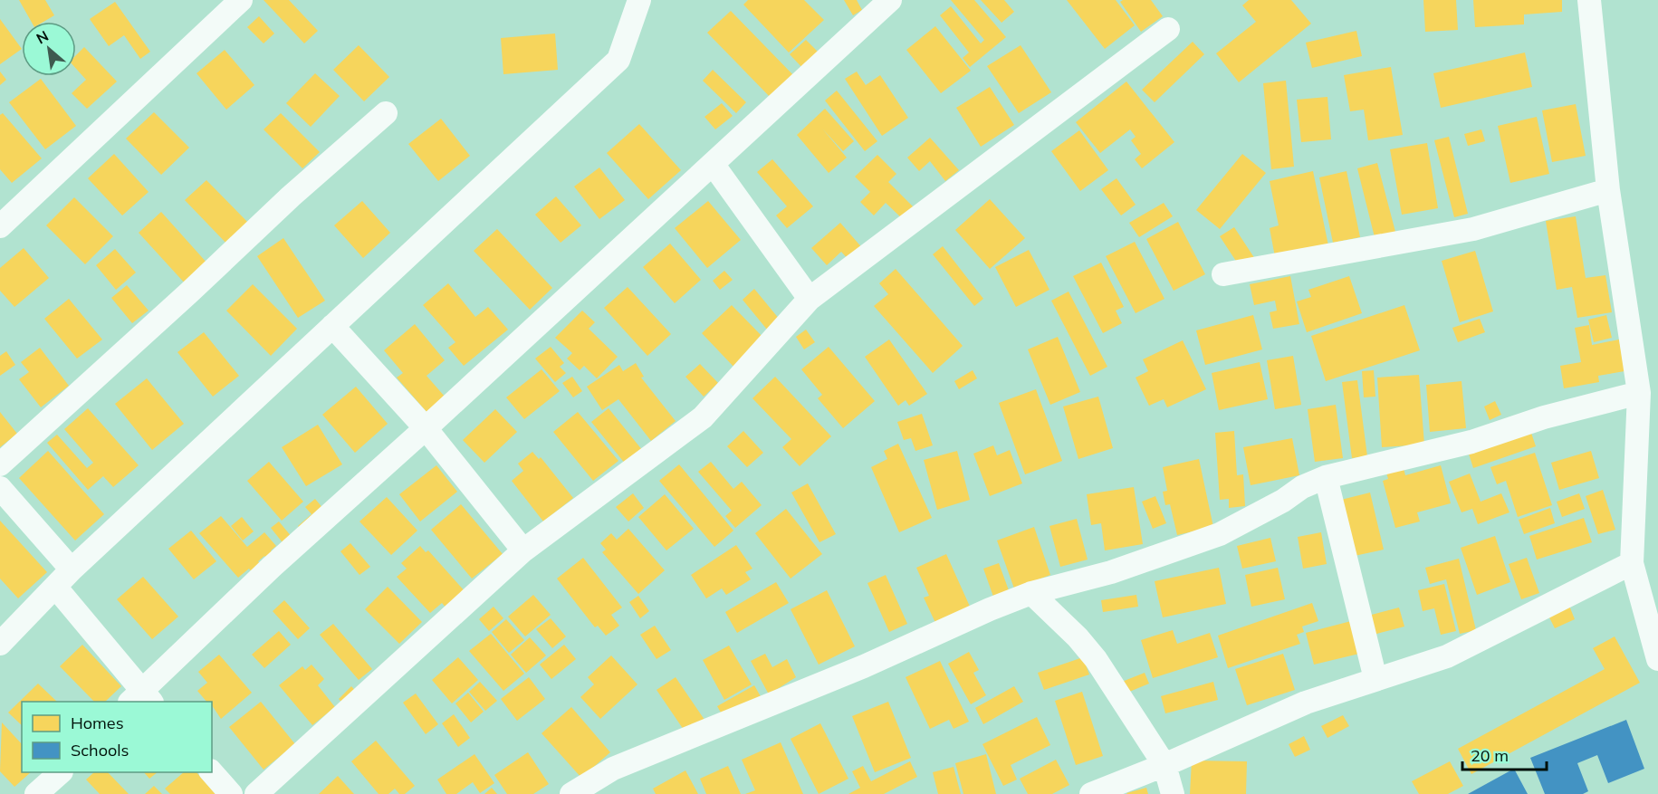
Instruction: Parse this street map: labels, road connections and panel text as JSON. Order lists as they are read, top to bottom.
{
  "legend": ["Homes", "Schools"],
  "scale_bar": "20 m",
  "north": "top left"
}
